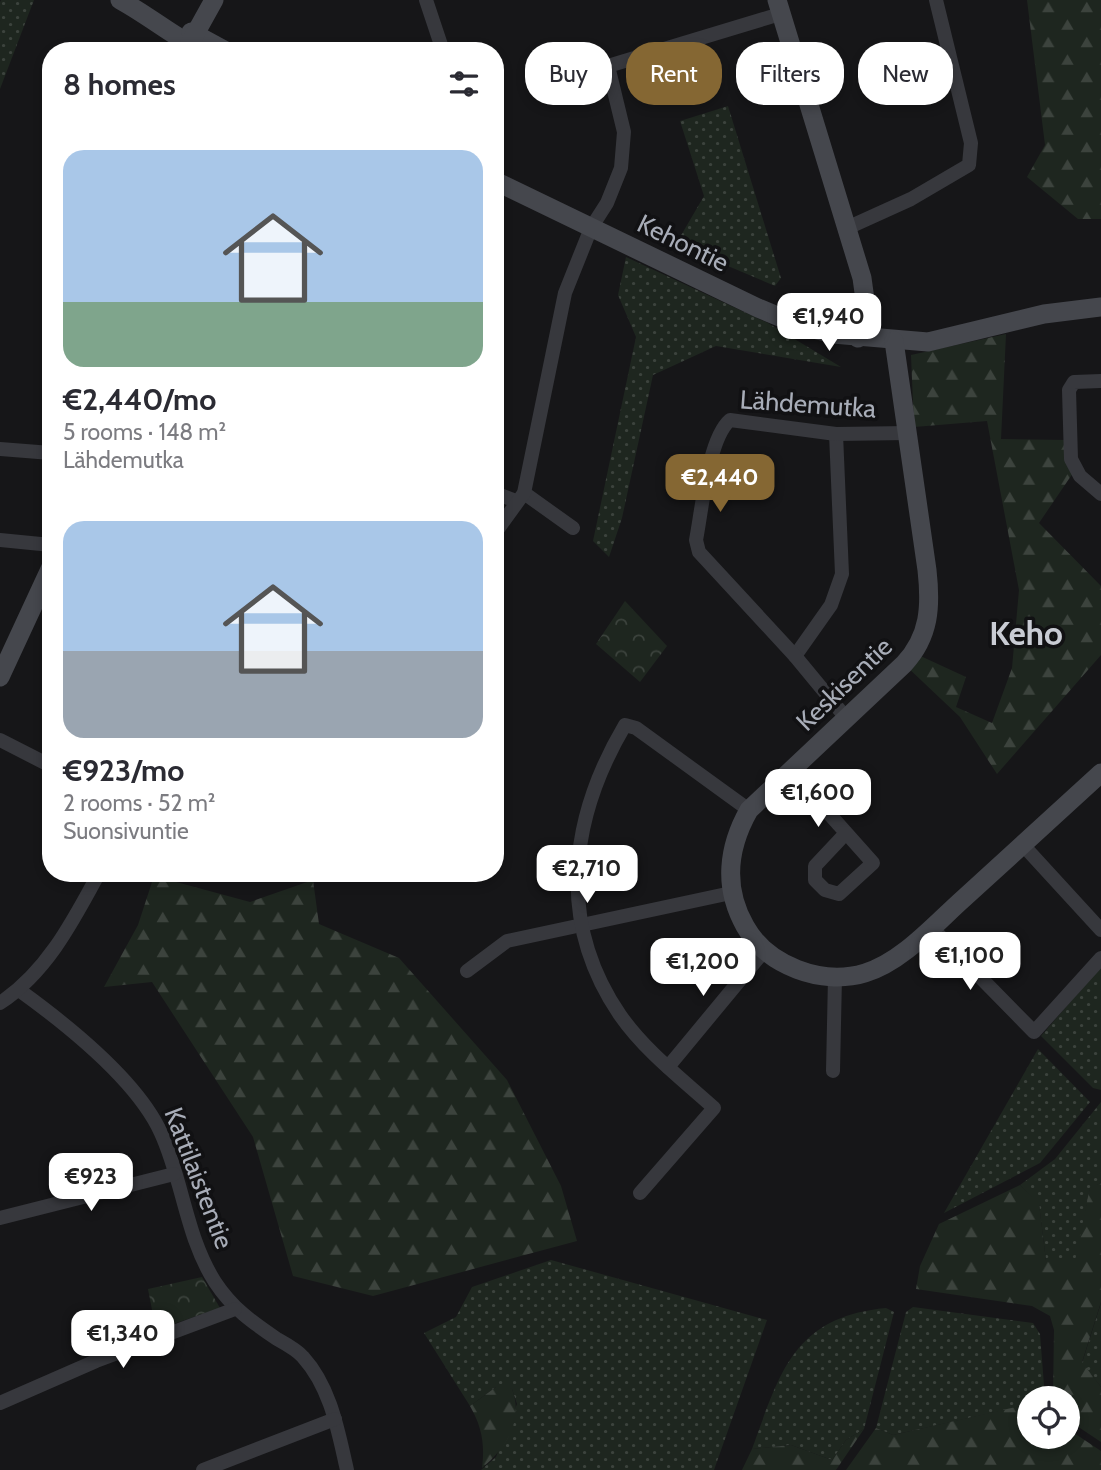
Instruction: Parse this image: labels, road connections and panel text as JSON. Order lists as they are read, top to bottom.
{
  "streets": {
    "street": [
      "Kehontie",
      "Lähdemutka",
      "Keskisentie",
      "Kattilaistentie"
    ]
  },
  "crossings": [
    ["Kehontie", "Keskisentie"],
    ["Lähdemutka", "Keskisentie"]
  ],
  "districts": ["Keho"],
  "page": {
    "chip": [
      "Buy",
      "Rent",
      "Filters",
      "New"
    ],
    "heading": "8 homes",
    "list": [
      {
        "name": "€2,440/mo",
        "note": "5 rooms · 148 m² · Lähdemutka"
      },
      {
        "name": "€923/mo",
        "note": "2 rooms · 52 m² · Suonsivuntie"
      }
    ],
    "price": [
      "€1,940",
      "€2,440",
      "€1,600",
      "€2,710",
      "€1,100",
      "€1,200",
      "€923",
      "€1,340"
    ]
  }
}
